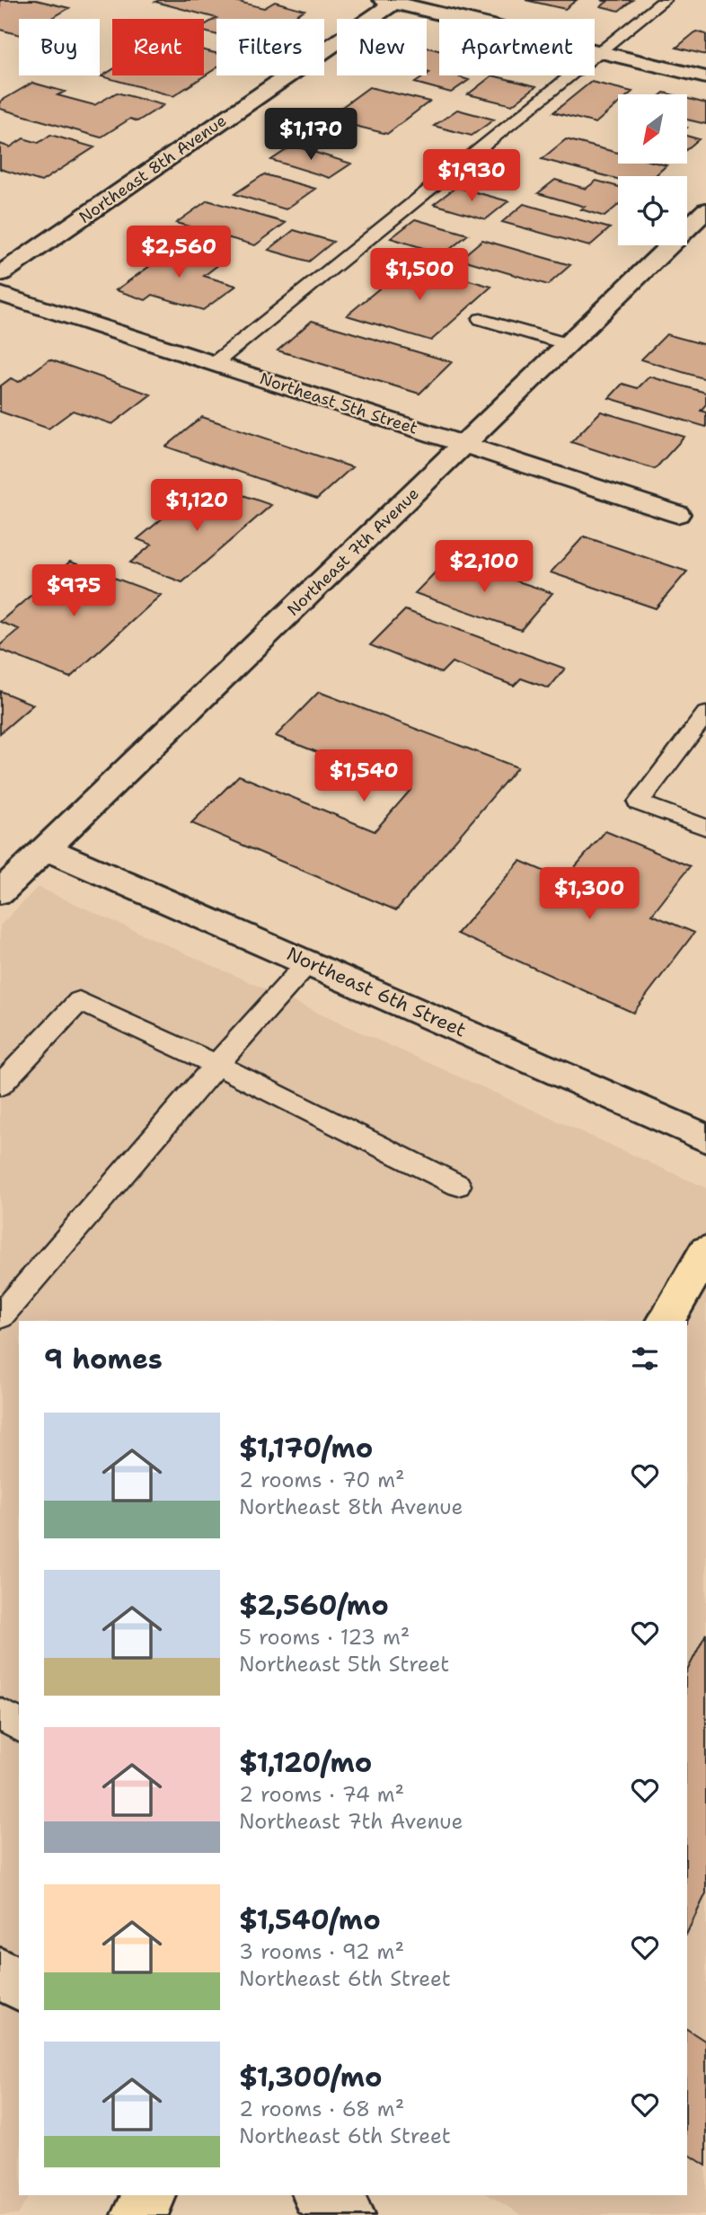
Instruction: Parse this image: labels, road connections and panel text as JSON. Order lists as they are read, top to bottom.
{
  "streets": {
    "street": [
      "Northeast 8th Avenue",
      "Northeast 5th Street",
      "Northeast 7th Avenue",
      "Northeast 6th Street"
    ]
  },
  "crossings": [
    ["Northeast 5th Street", "Northeast 7th Avenue"],
    ["Northeast 7th Avenue", "Northeast 6th Street"]
  ],
  "north": "bottom left",
  "page": {
    "chip": [
      "Buy",
      "Rent",
      "Filters",
      "New",
      "Apartment"
    ],
    "price": [
      "$1,170",
      "$1,930",
      "$2,560",
      "$1,500",
      "$1,120",
      "$2,100",
      "$975",
      "$1,540",
      "$1,300"
    ],
    "heading": "9 homes",
    "list": [
      {
        "name": "$1,170/mo",
        "note": "2 rooms · 70 m² · Northeast 8th Avenue"
      },
      {
        "name": "$2,560/mo",
        "note": "5 rooms · 123 m² · Northeast 5th Street"
      },
      {
        "name": "$1,120/mo",
        "note": "2 rooms · 74 m² · Northeast 7th Avenue"
      },
      {
        "name": "$1,540/mo",
        "note": "3 rooms · 92 m² · Northeast 6th Street"
      },
      {
        "name": "$1,300/mo",
        "note": "2 rooms · 68 m² · Northeast 6th Street"
      }
    ]
  }
}
